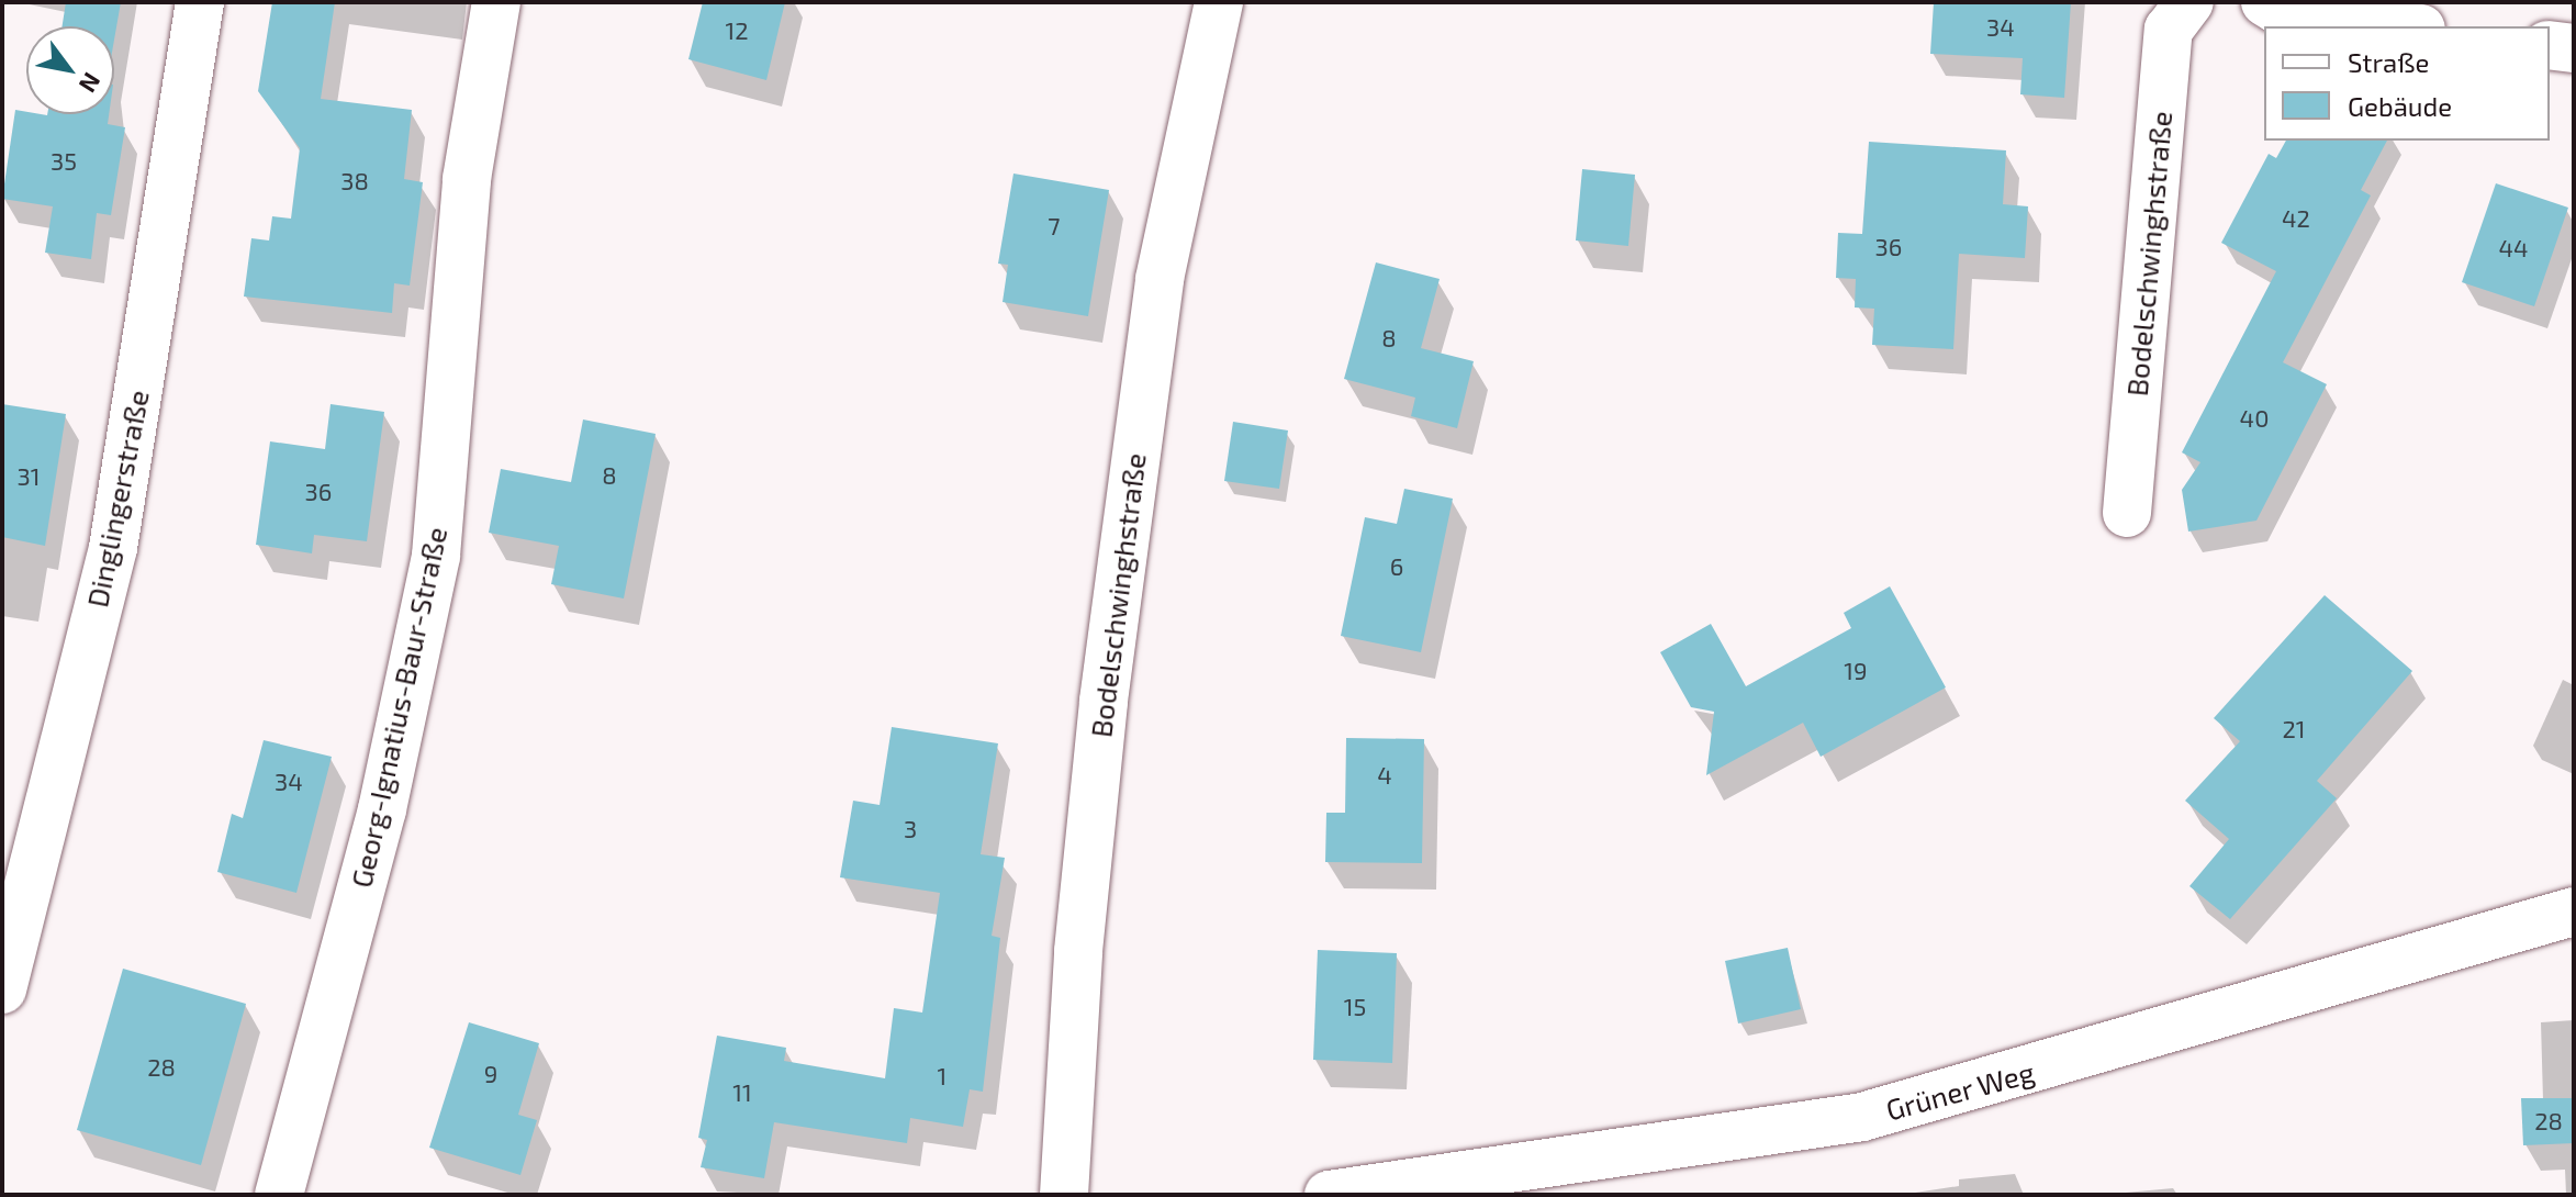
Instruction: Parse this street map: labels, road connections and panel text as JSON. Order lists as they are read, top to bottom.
{
  "streets": {
    "street": [
      "Bodelschwinghstraße",
      "Dinglingerstraße",
      "Georg-Ignatius-Baur-Straße",
      "Grüner Weg"
    ]
  },
  "house_numbers": [
    "34",
    "12",
    "35",
    "38",
    "42",
    "7",
    "36",
    "44",
    "8",
    "40",
    "8",
    "31",
    "36",
    "6",
    "19",
    "21",
    "4",
    "34",
    "3",
    "15",
    "28",
    "9",
    "1",
    "11",
    "28"
  ],
  "legend": ["Straße", "Gebäude"],
  "north": "bottom right"
}
